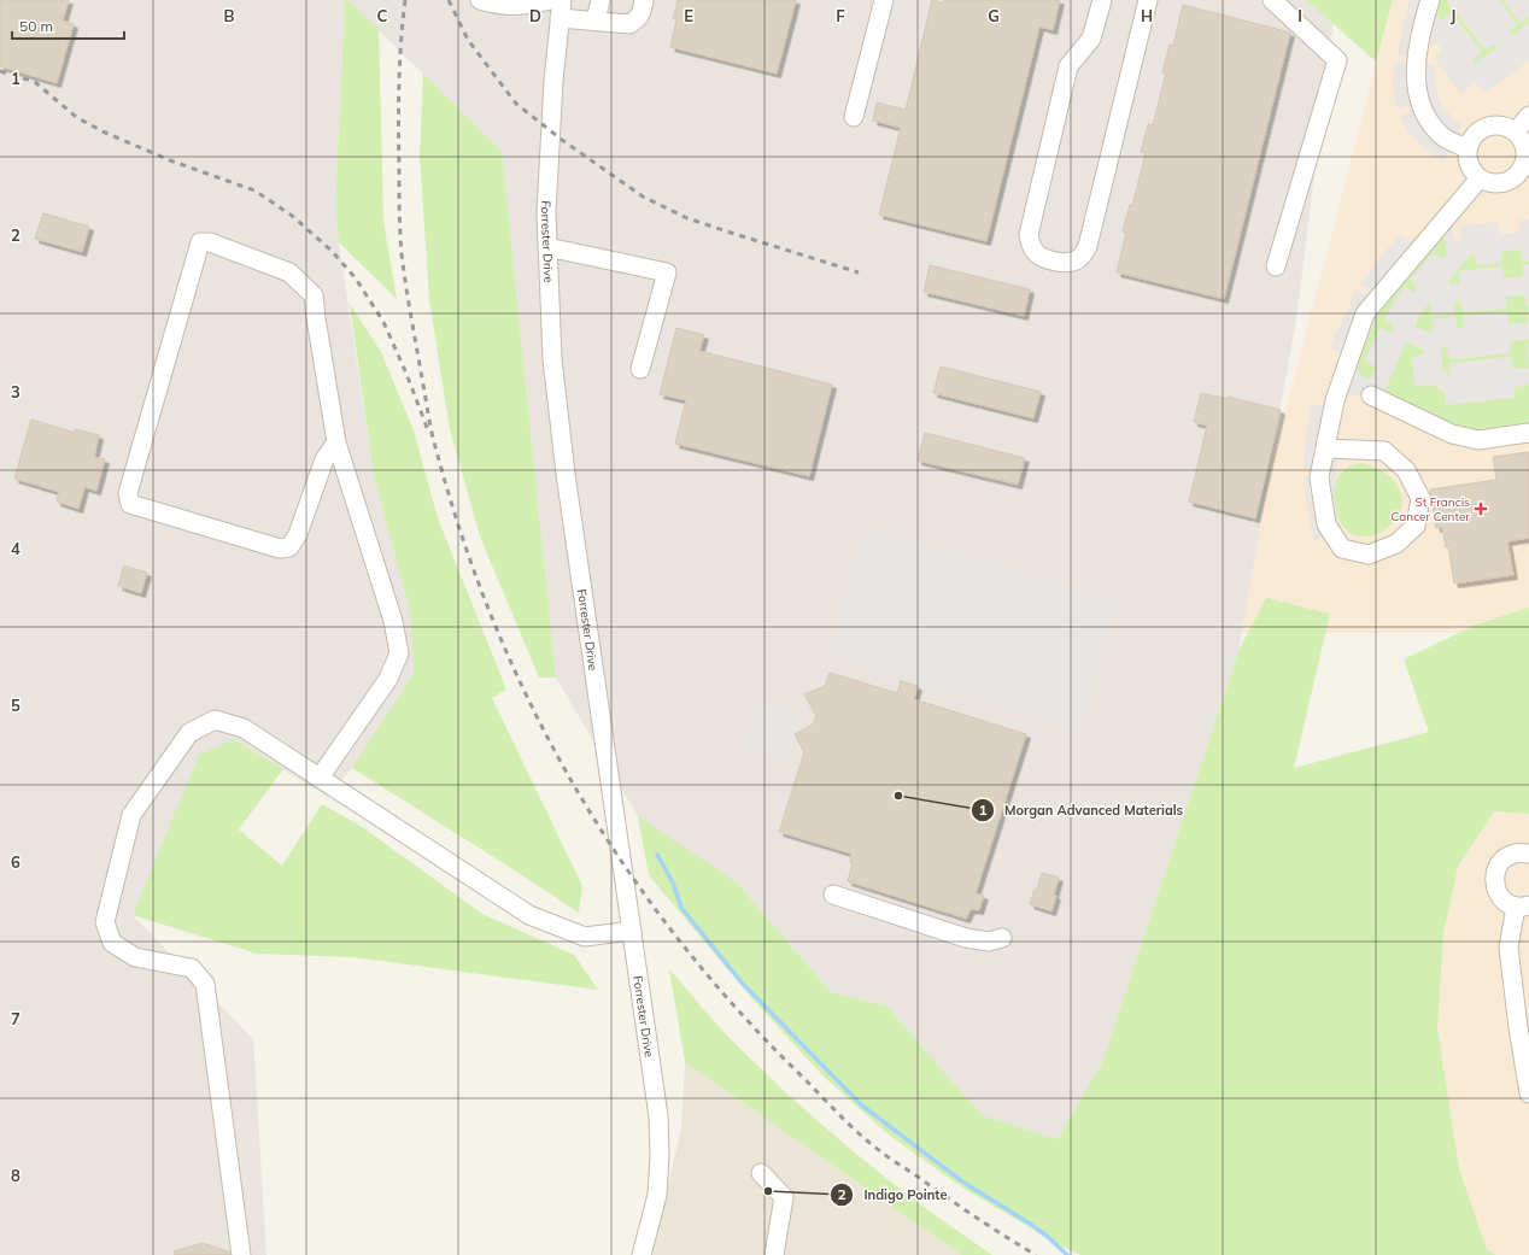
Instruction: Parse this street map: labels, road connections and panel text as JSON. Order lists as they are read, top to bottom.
{
  "streets": {
    "street": ["Forrester Drive"]
  },
  "places": {
    "health": ["St Francis Cancer Center"],
    "other": ["Morgan Advanced Materials", "Indigo Pointe"]
  },
  "scale_bar": "50 m",
  "grid": {
    "columns": [
      "B",
      "C",
      "D",
      "E",
      "F",
      "G",
      "H",
      "I",
      "J"
    ],
    "rows": [
      "1",
      "2",
      "3",
      "4",
      "5",
      "6",
      "7",
      "8"
    ]
  }
}
